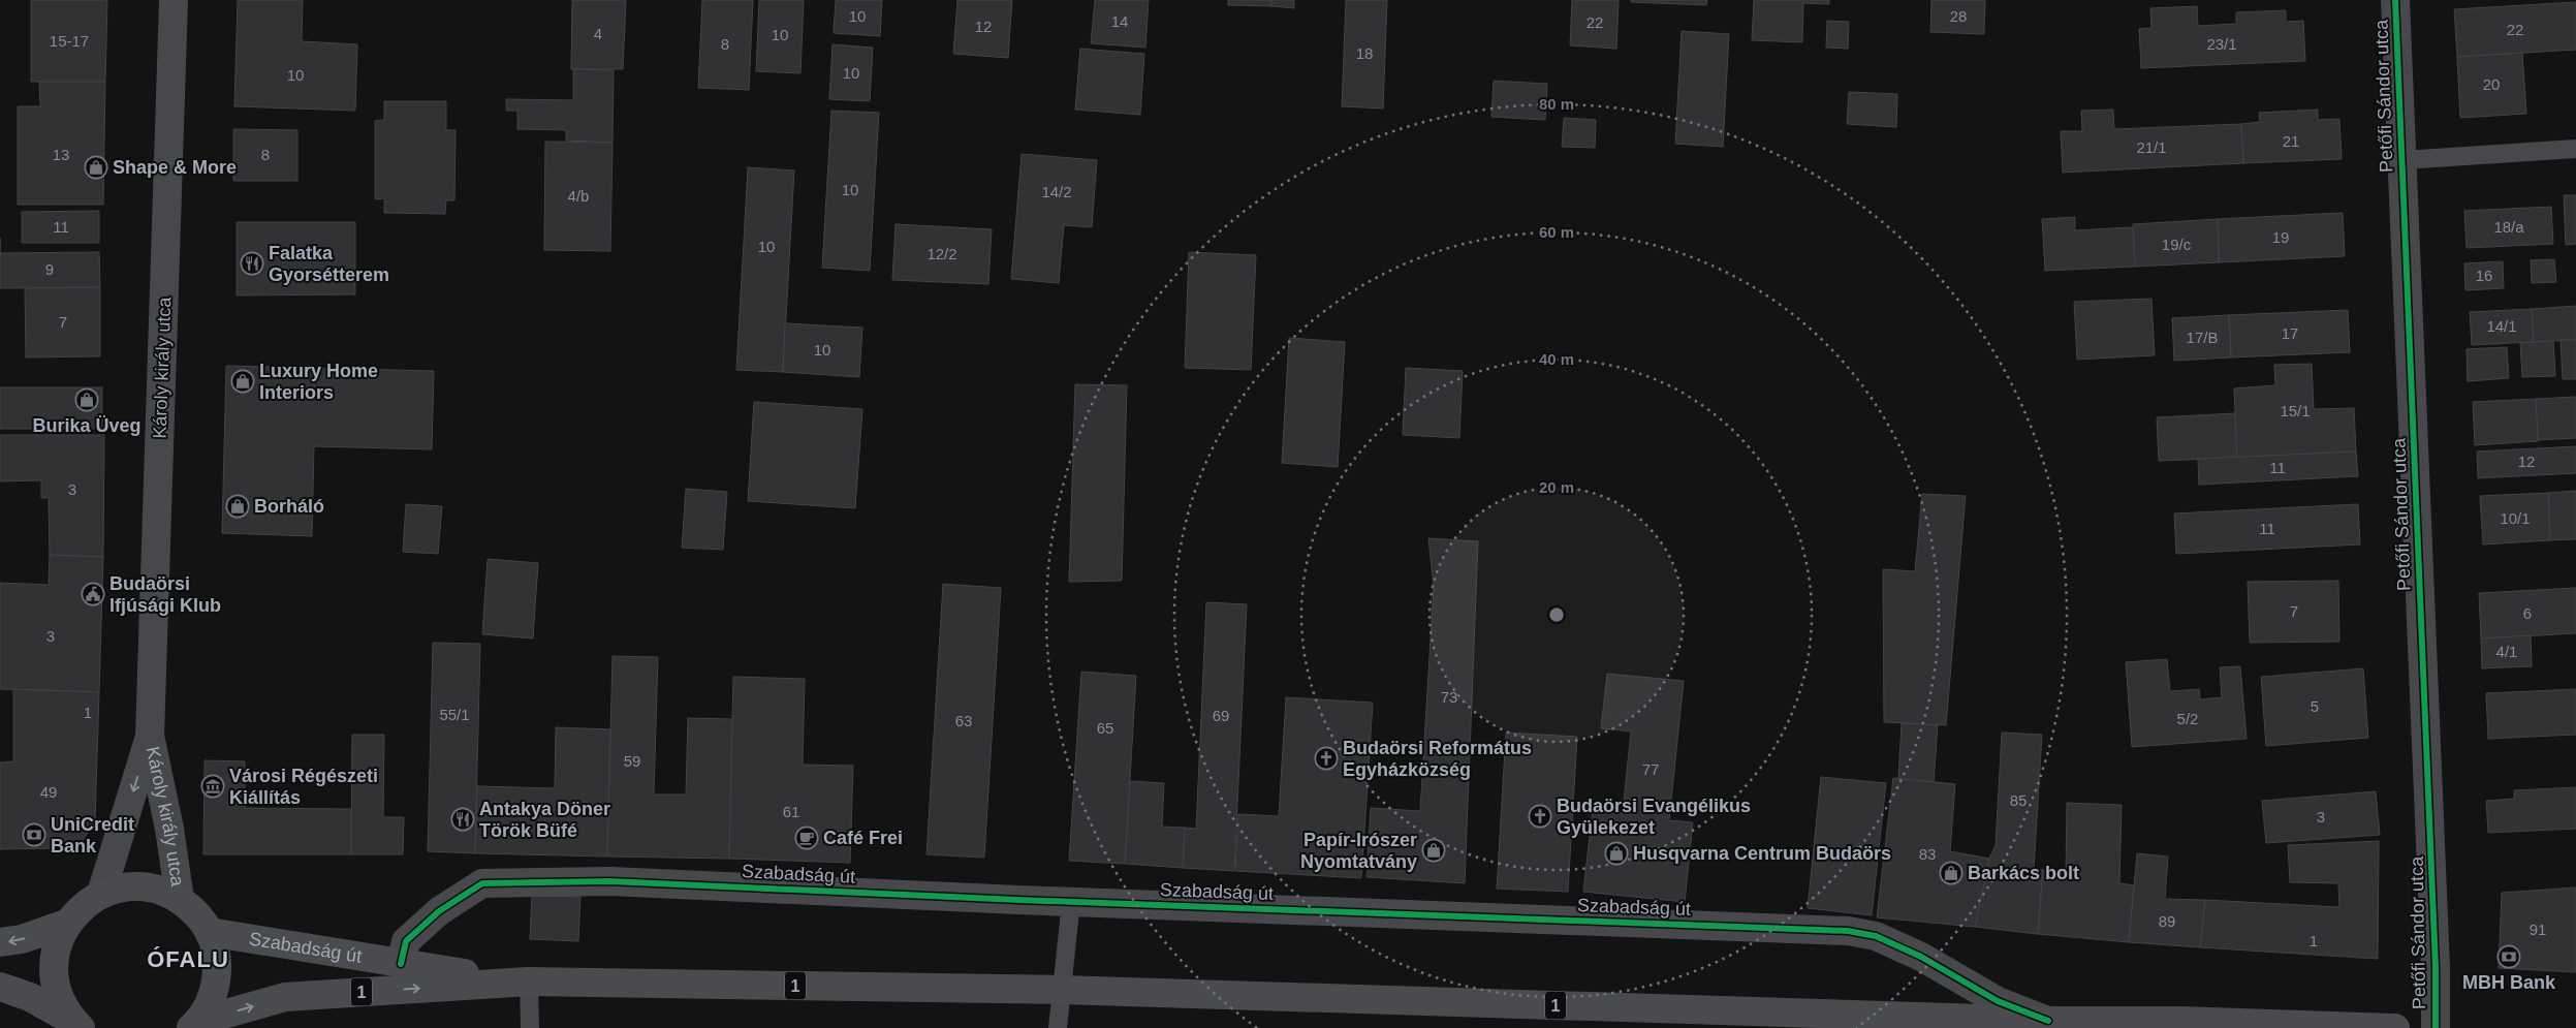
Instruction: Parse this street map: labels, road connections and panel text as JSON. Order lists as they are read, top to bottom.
{
  "streets": {
    "main road": ["Szabadság út", "1"],
    "street": ["Petőfi Sándor utca", "Károly király utca"]
  },
  "crossings": [
    ["Károly király utca", "1"],
    ["Szabadság út", "1"]
  ],
  "districts": ["ÓFALU"],
  "places": {
    "shop": [
      "Shape & More",
      "Luxury Home Interiors",
      "Burika Üveg",
      "Borháló",
      "Papír-Irószer Nyomtatvány",
      "Husqvarna Centrum Budaörs",
      "Barkács bolt"
    ],
    "restaurant": ["Falatka Gyorsétterem", "Antakya Döner Török Büfé"],
    "public building": ["Budaörsi Ifjúsági Klub"],
    "church": ["Budaörsi Református Egyházközség", "Budaörsi Evangélikus Gyülekezet"],
    "museum": ["Városi Régészeti Kiállítás"],
    "bank": ["UniCredit Bank", "MBH Bank"],
    "cafe": ["Café Frei"]
  },
  "house_numbers": [
    "10",
    "28",
    "14",
    "22",
    "12",
    "22",
    "4",
    "10",
    "15-17",
    "8",
    "23/1",
    "18",
    "10",
    "10",
    "20",
    "21",
    "21/1",
    "13",
    "8",
    "10",
    "14/2",
    "4/b",
    "11",
    "18/a",
    "19",
    "19/c",
    "10",
    "12/2",
    "9",
    "16",
    "7",
    "14/1",
    "17",
    "17/B",
    "10",
    "15/1",
    "12",
    "11",
    "3",
    "10/1",
    "11",
    "7",
    "6",
    "3",
    "4/1",
    "73",
    "5",
    "1",
    "55/1",
    "69",
    "5/2",
    "63",
    "65",
    "59",
    "77",
    "49",
    "85",
    "61",
    "3",
    "83",
    "89",
    "91",
    "1"
  ],
  "rings": [
    "80 m",
    "60 m",
    "40 m",
    "20 m"
  ]
}
